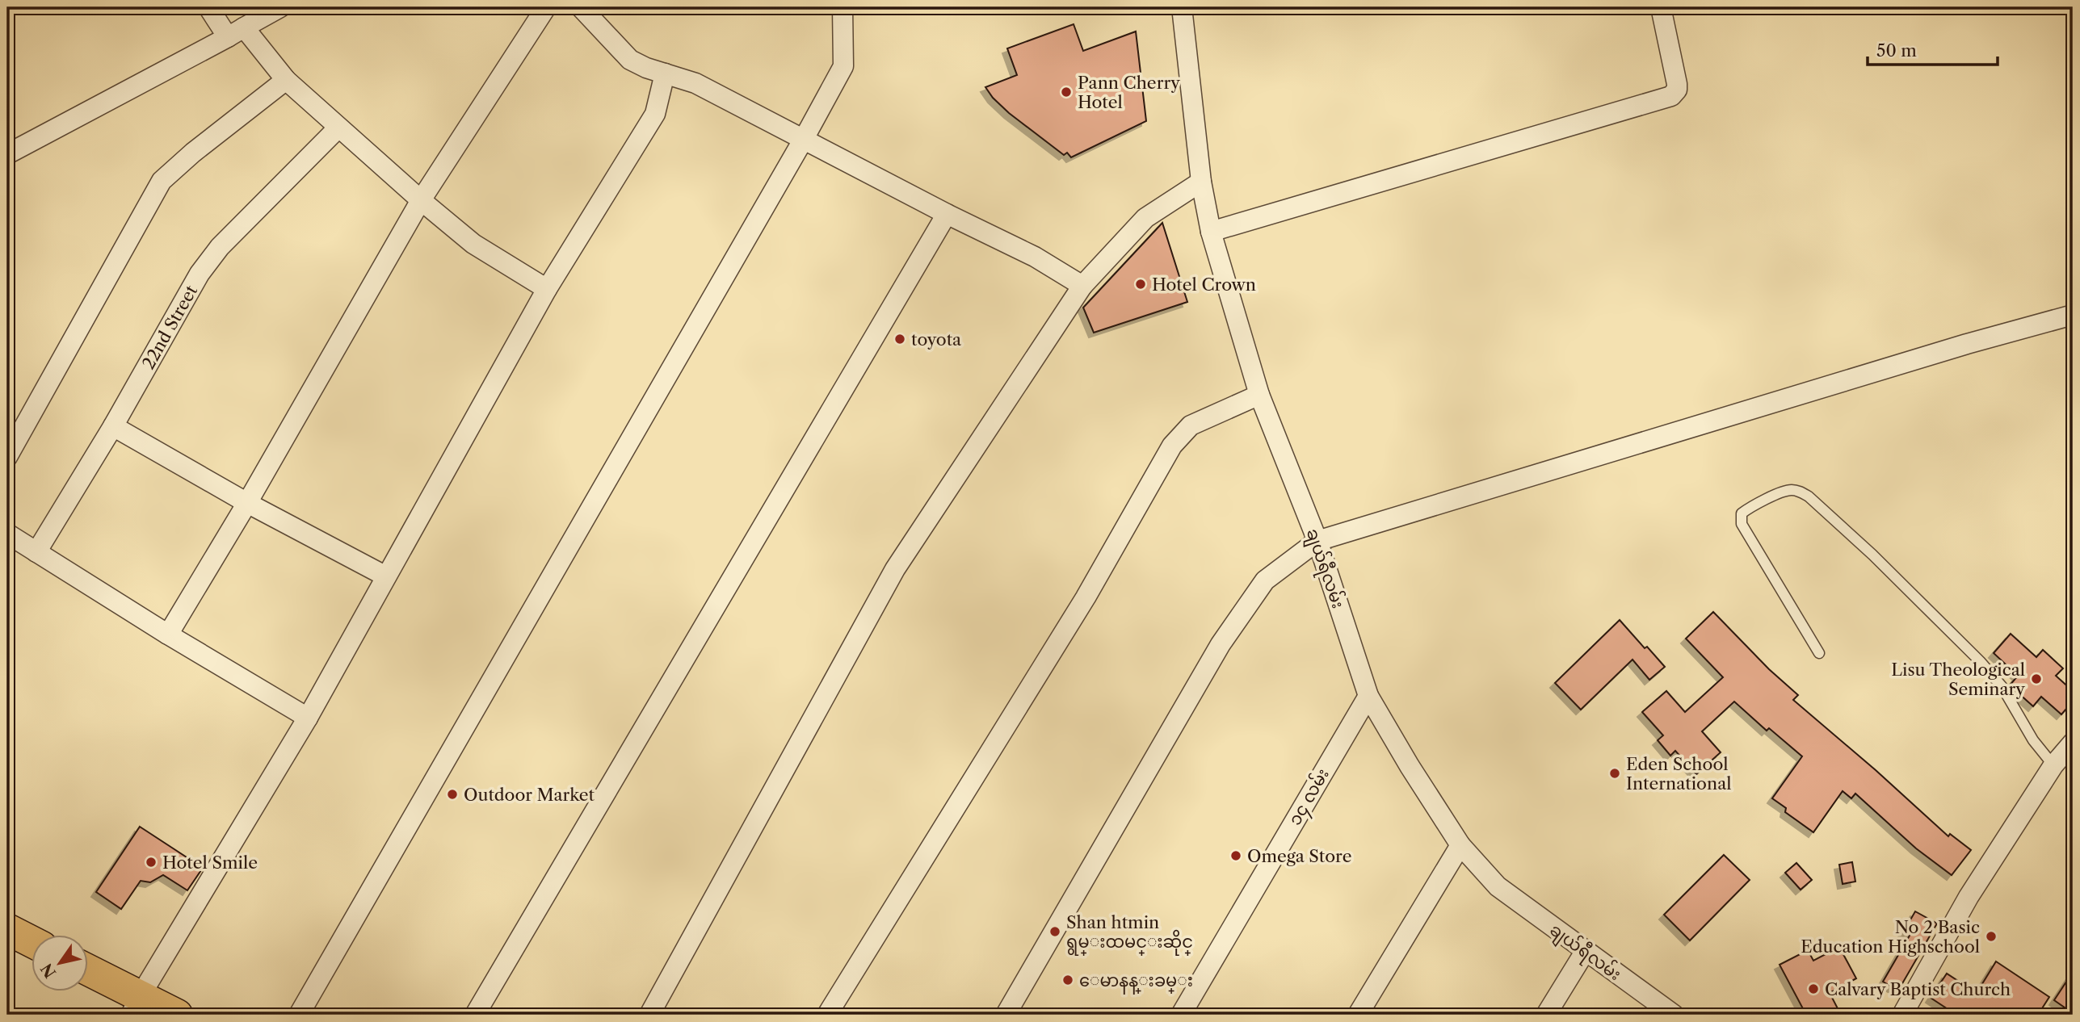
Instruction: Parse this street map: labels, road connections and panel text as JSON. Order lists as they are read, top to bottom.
{
  "streets": {
    "street": ["22nd Street", "ချယ်ရီလမ်း", "၁၄ လမ်း"]
  },
  "crossings": [
    ["ချယ်ရီလမ်း", "၁၄ လမ်း"]
  ],
  "places": [
    "Pann Cherry Hotel",
    "Hotel Crown",
    "toyota",
    "Lisu Theological Seminary",
    "Eden School International",
    "Outdoor Market",
    "Omega Store",
    "Hotel Smile",
    "Shan htmin ရွမ္းထမင္းဆိုင္",
    "No 2 Basic Education Highschool",
    "ေမာနန္းခမ္း",
    "Calvary Baptist Church"
  ],
  "scale_bar": "50 m",
  "north": "bottom left"
}
